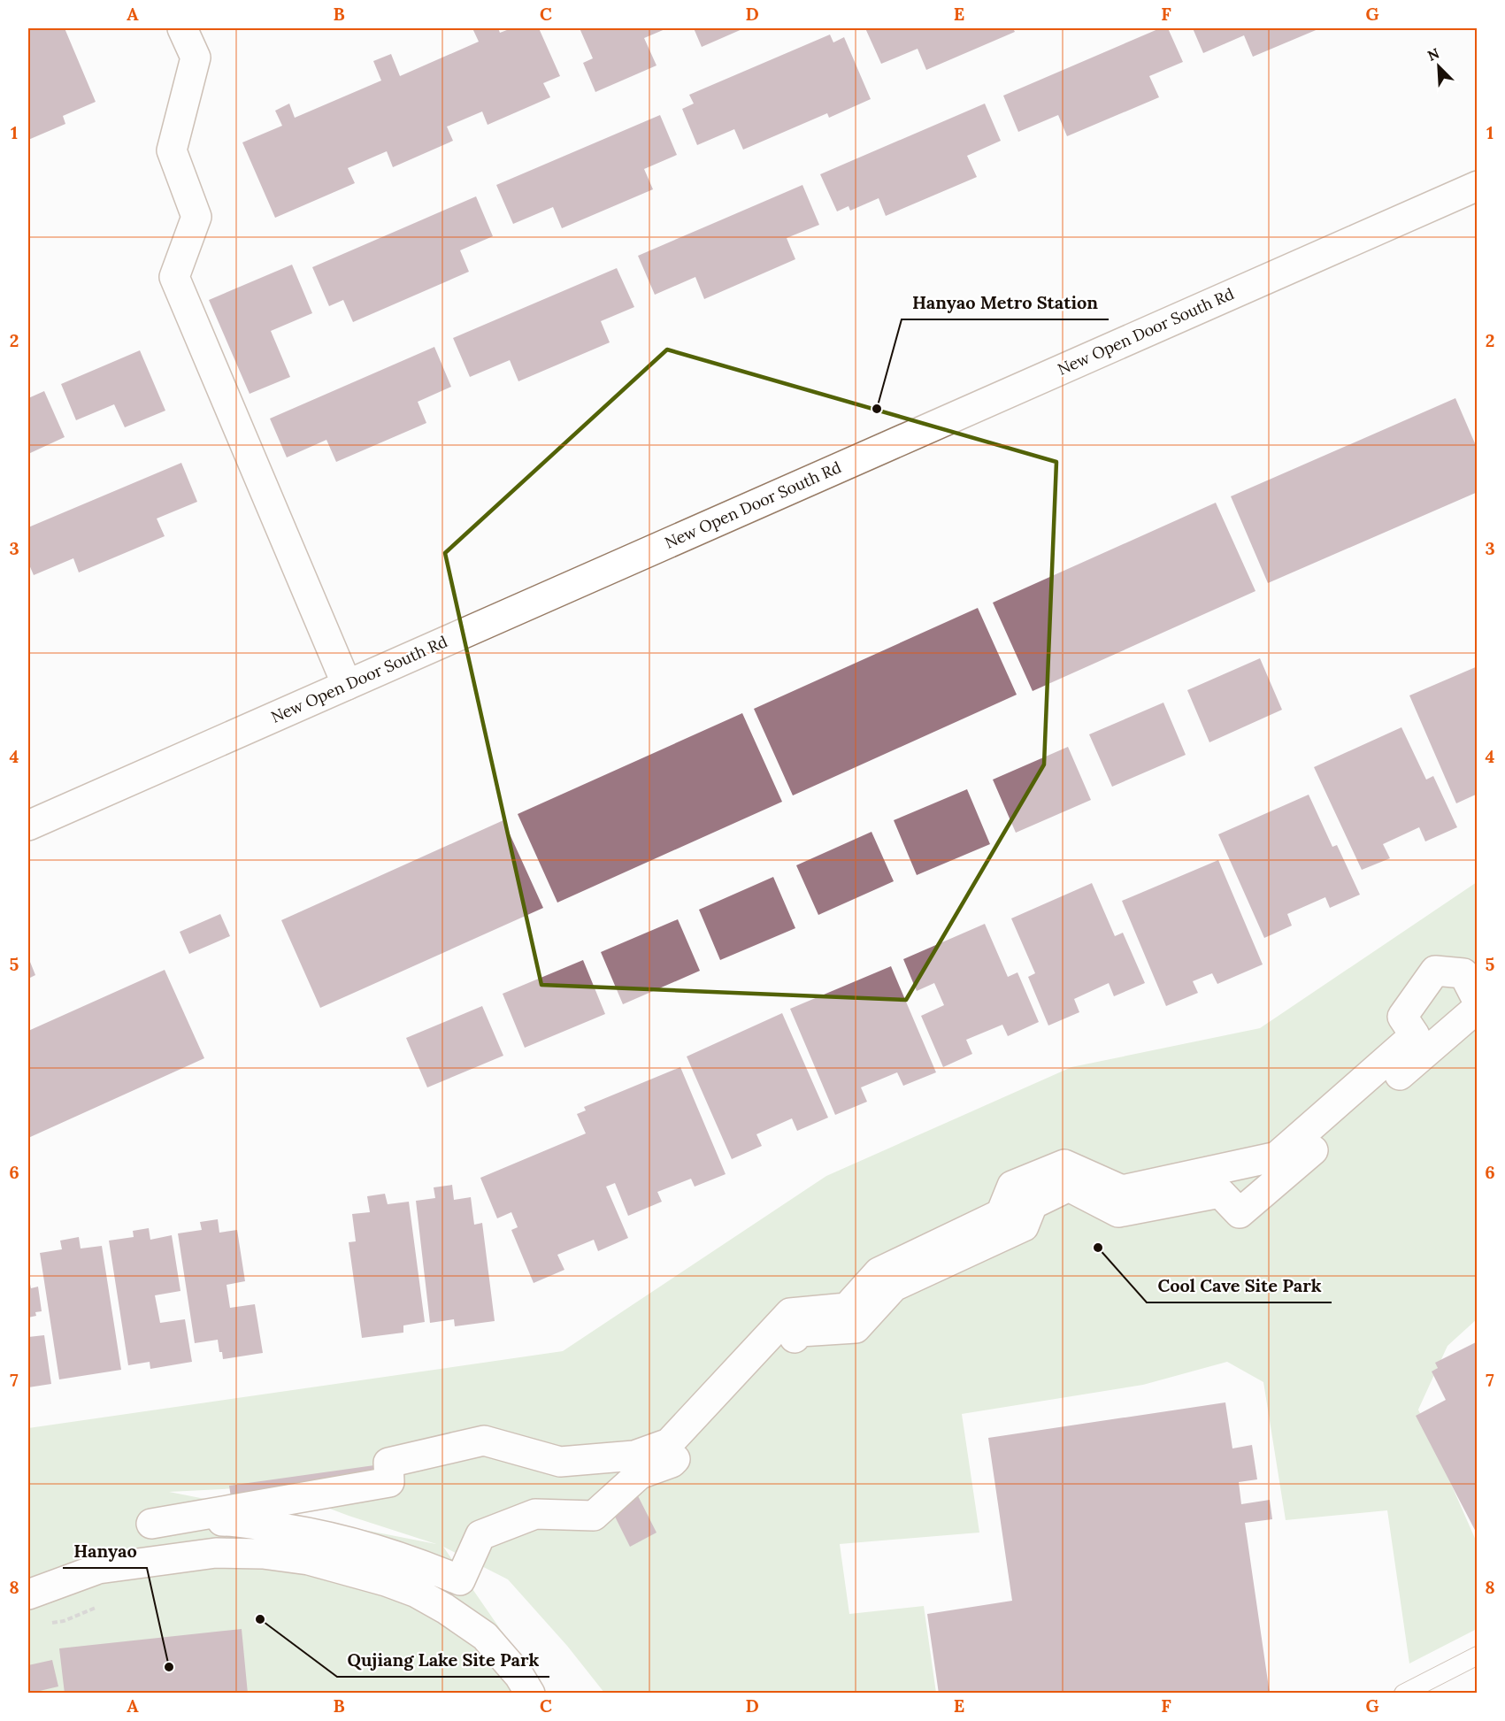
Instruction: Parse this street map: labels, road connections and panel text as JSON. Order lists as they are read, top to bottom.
{
  "streets": {
    "street": ["New Open Door South Rd"]
  },
  "places": [
    "Hanyao Metro Station",
    "Cool Cave Site Park",
    "Qujiang Lake Site Park",
    "Hanyao"
  ],
  "north": "top left",
  "grid": {
    "columns": [
      "A",
      "B",
      "C",
      "D",
      "E",
      "F",
      "G"
    ],
    "rows": [
      "1",
      "2",
      "3",
      "4",
      "5",
      "6",
      "7",
      "8"
    ]
  }
}
